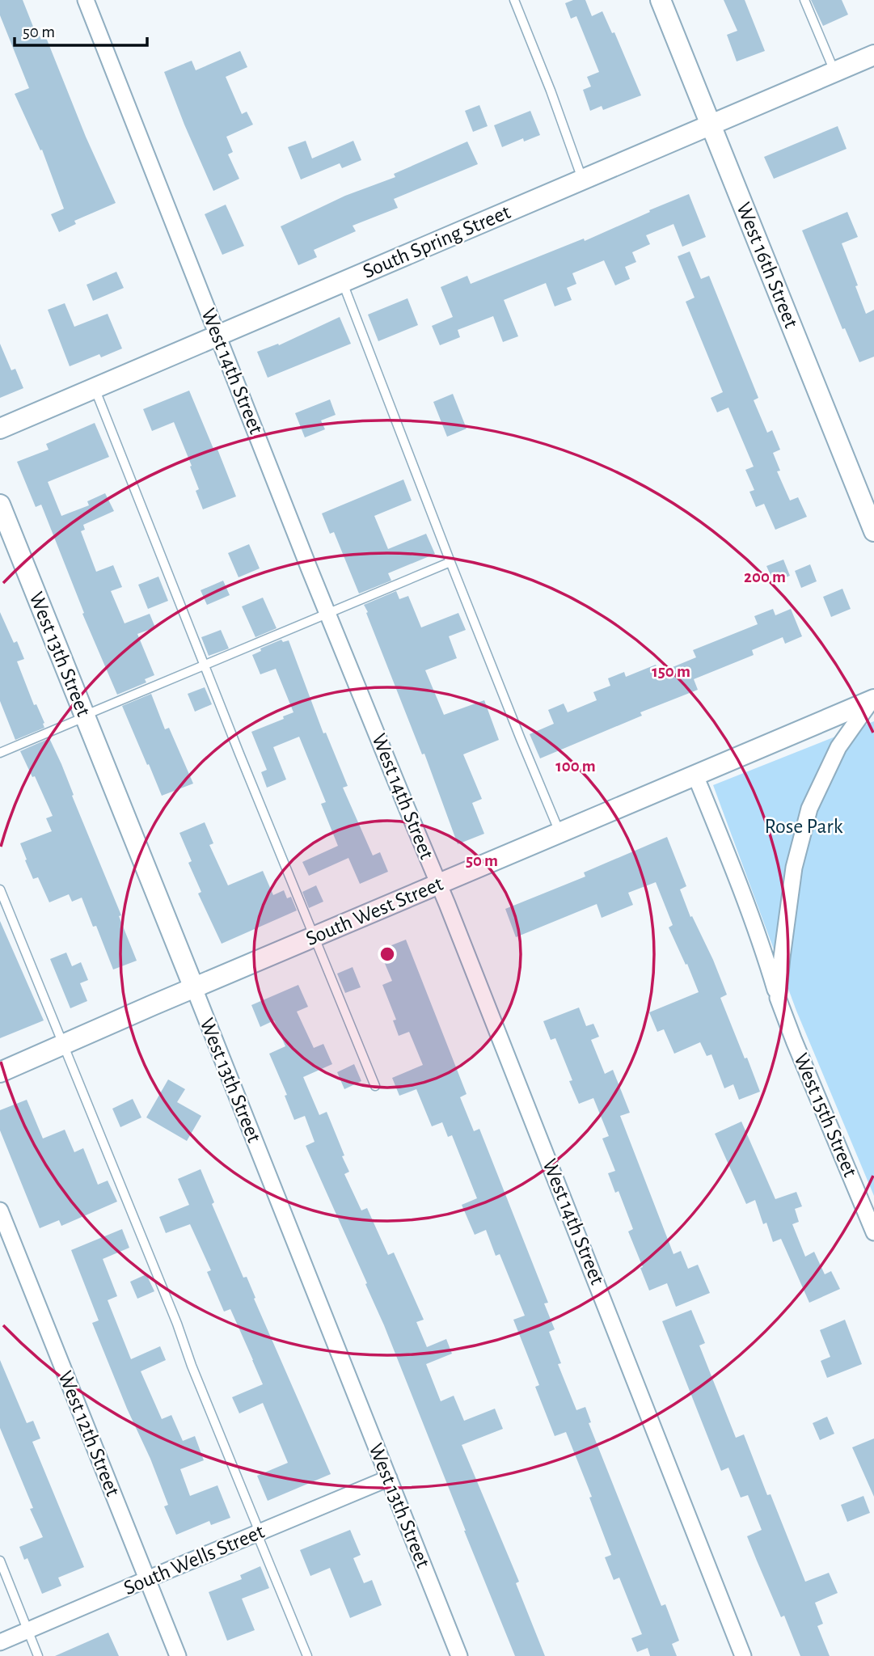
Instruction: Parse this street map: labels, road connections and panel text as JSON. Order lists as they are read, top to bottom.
{
  "streets": {
    "street": [
      "South Spring Street",
      "West 16th Street",
      "West 14th Street",
      "West 13th Street",
      "South West Street",
      "West 15th Street",
      "West 12th Street",
      "South Wells Street"
    ]
  },
  "crossings": [
    ["South Spring Street", "West 16th Street"],
    ["South Spring Street", "West 14th Street"],
    ["West 14th Street", "South West Street"],
    ["West 13th Street", "South West Street"],
    ["West 13th Street", "South Wells Street"],
    ["South West Street", "West 15th Street"],
    ["West 12th Street", "South Wells Street"]
  ],
  "parks": ["Rose Park"],
  "scale_bar": "50 m",
  "rings": [
    "200 m",
    "150 m",
    "100 m",
    "50 m"
  ]
}
